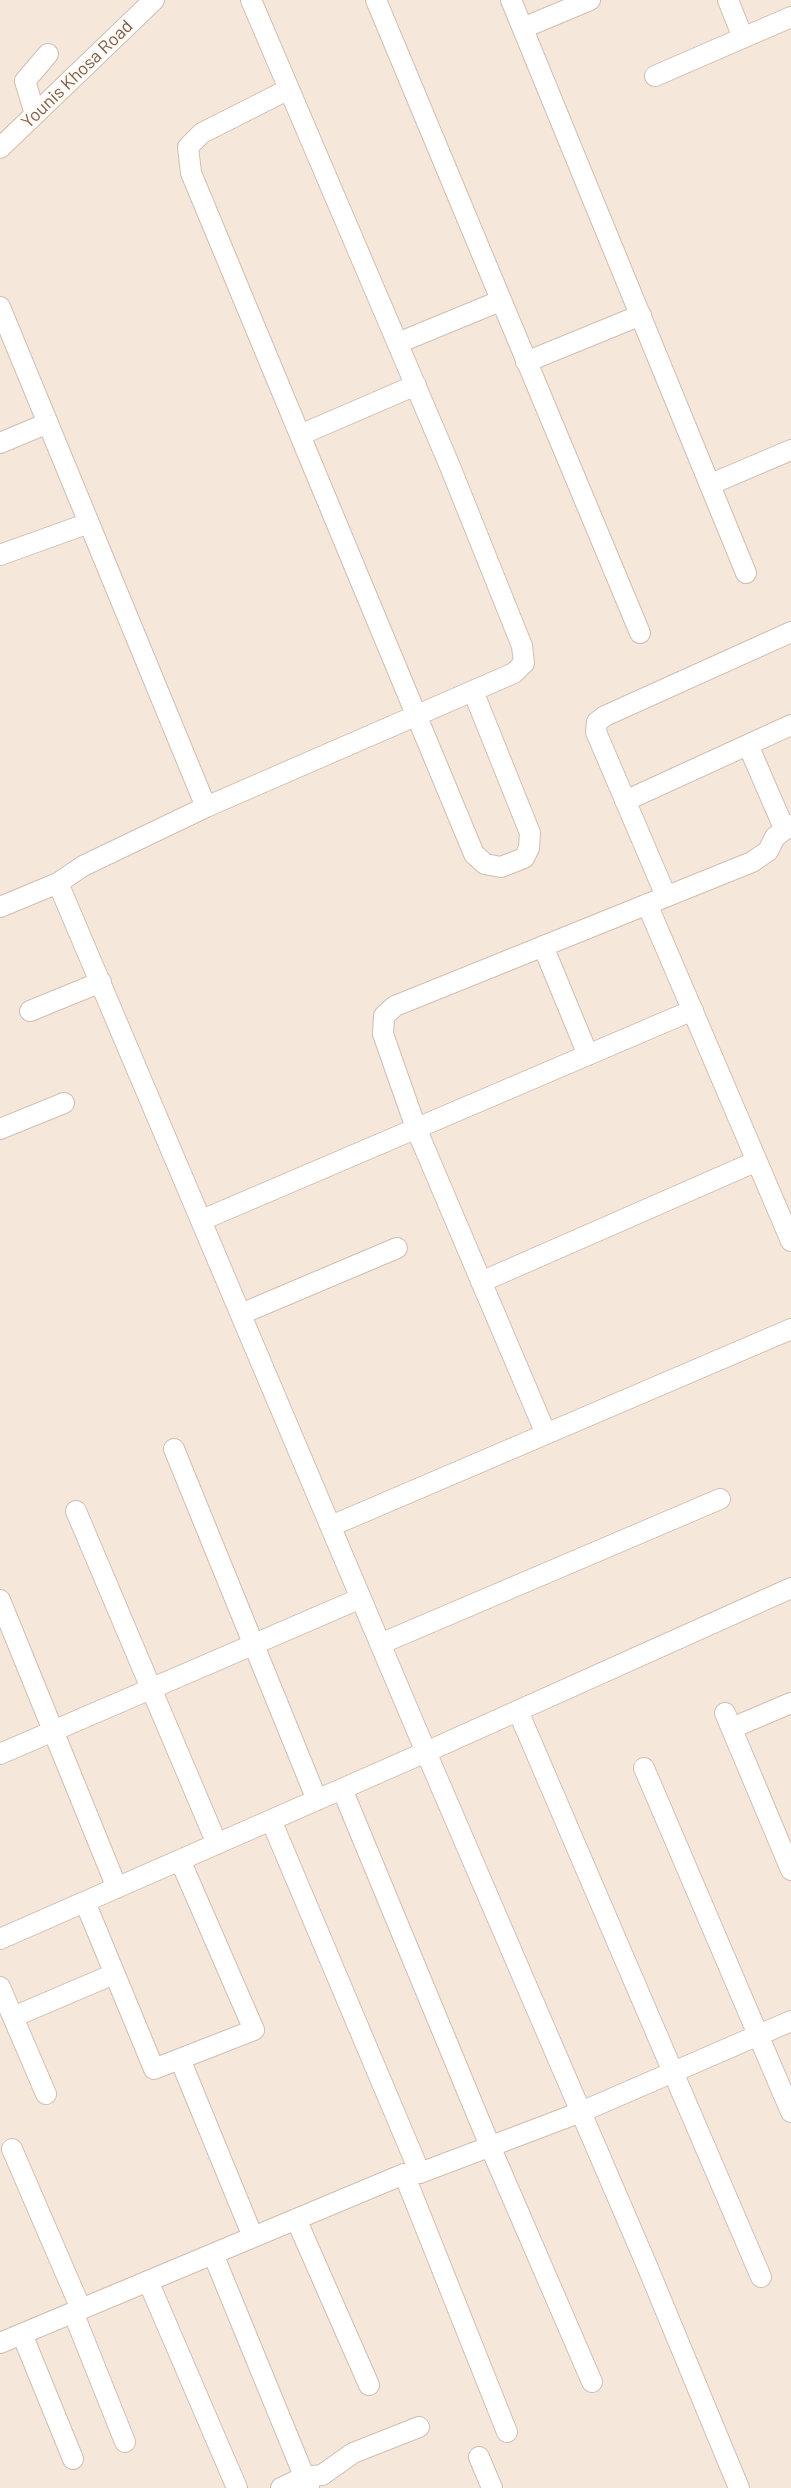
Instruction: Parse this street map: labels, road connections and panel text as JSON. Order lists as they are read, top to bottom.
{
  "streets": {
    "street": ["Younis Khosa Road"]
  }
}
